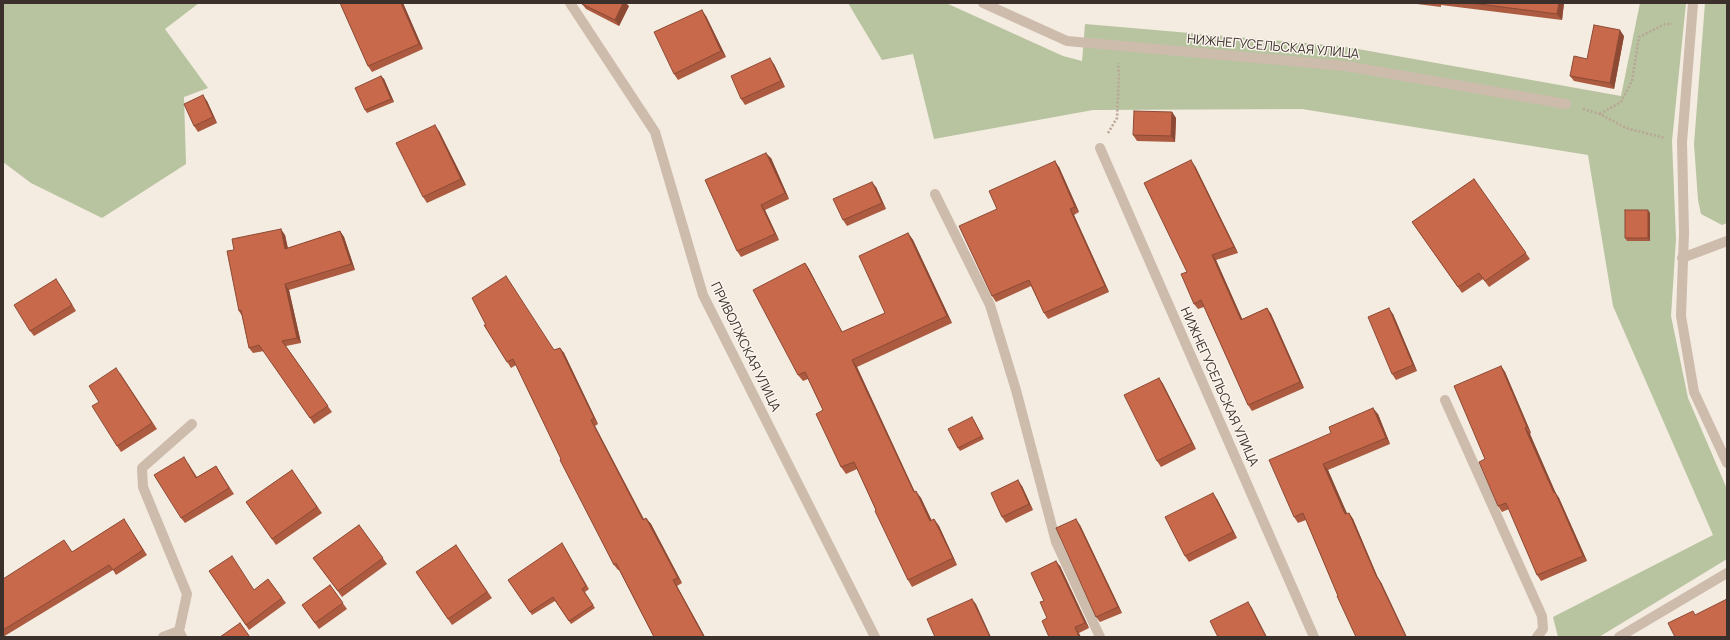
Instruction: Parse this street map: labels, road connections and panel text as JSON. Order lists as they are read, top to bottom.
{
  "streets": {
    "street": ["НИЖНЕГУСЕЛЬСКАЯ УЛИЦА", "ПРИВОЛЖСКАЯ УЛИЦА"]
  }
}
